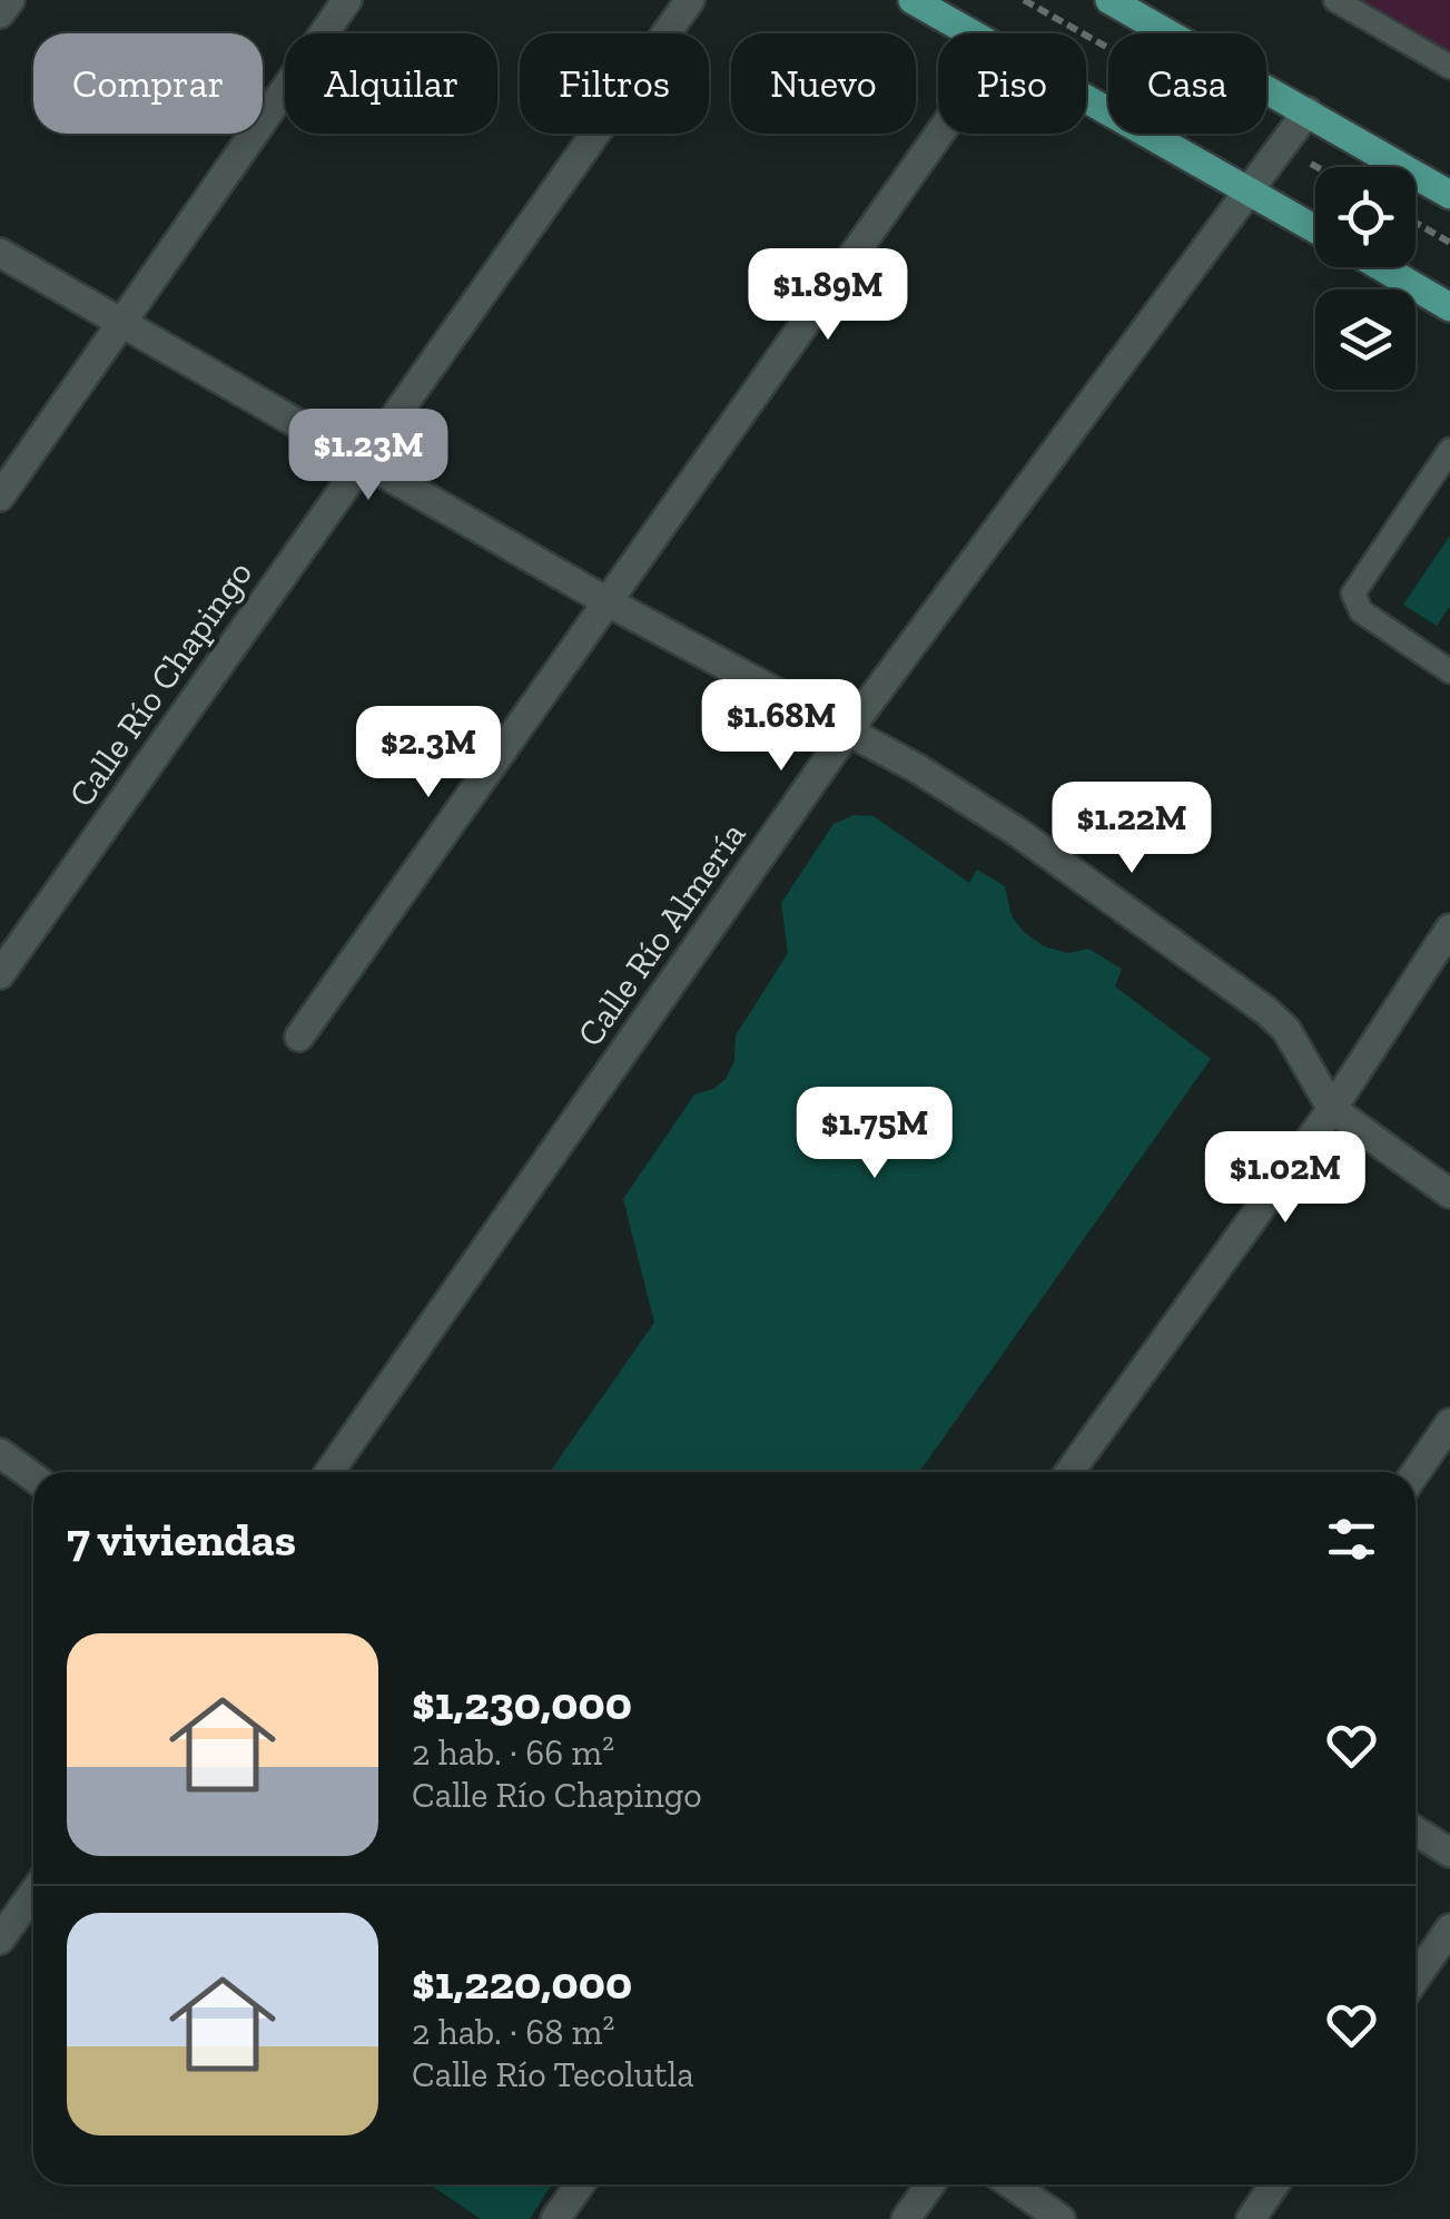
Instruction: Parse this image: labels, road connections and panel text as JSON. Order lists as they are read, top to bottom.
{
  "streets": {
    "street": ["Calle Río Chapingo", "Calle Río Almería"]
  },
  "page": {
    "chip": [
      "Comprar",
      "Alquilar",
      "Filtros",
      "Nuevo",
      "Piso",
      "Casa"
    ],
    "price": [
      "$1.89M",
      "$1.23M",
      "$1.68M",
      "$2.3M",
      "$1.22M",
      "$1.75M",
      "$1.02M"
    ],
    "heading": "7 viviendas",
    "list": [
      {
        "name": "$1,230,000",
        "note": "2 hab. · 66 m² · Calle Río Chapingo"
      },
      {
        "name": "$1,220,000",
        "note": "2 hab. · 68 m² · Calle Río Tecolutla"
      }
    ]
  }
}
